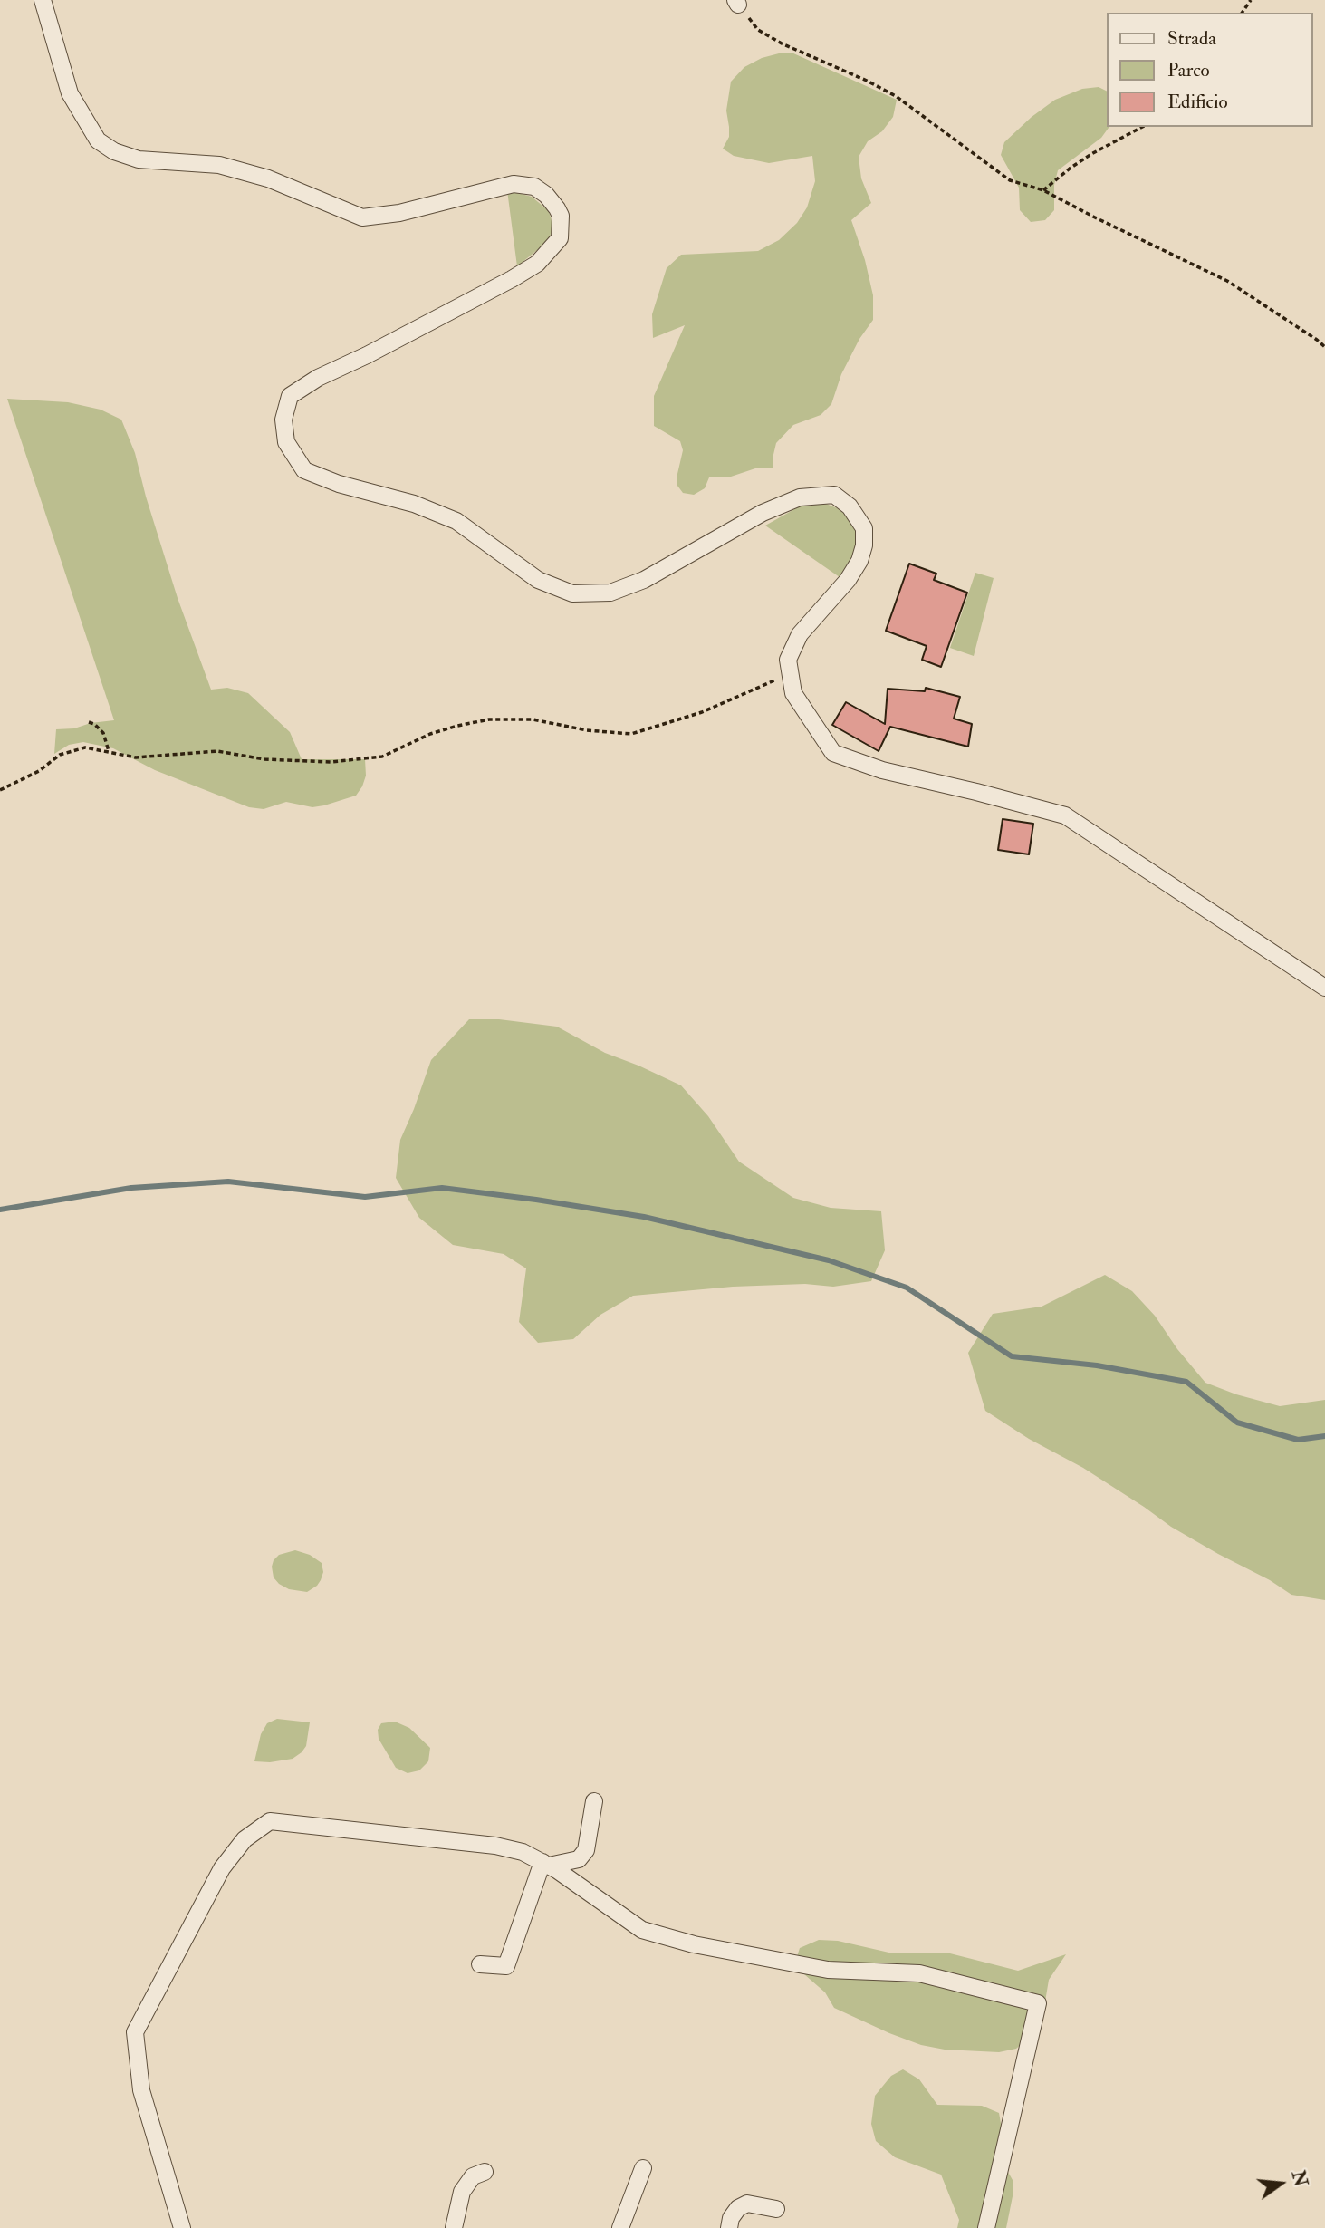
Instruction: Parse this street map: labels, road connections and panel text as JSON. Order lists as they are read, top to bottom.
{
  "legend": ["Strada", "Parco", "Edificio"],
  "north": "right"
}
